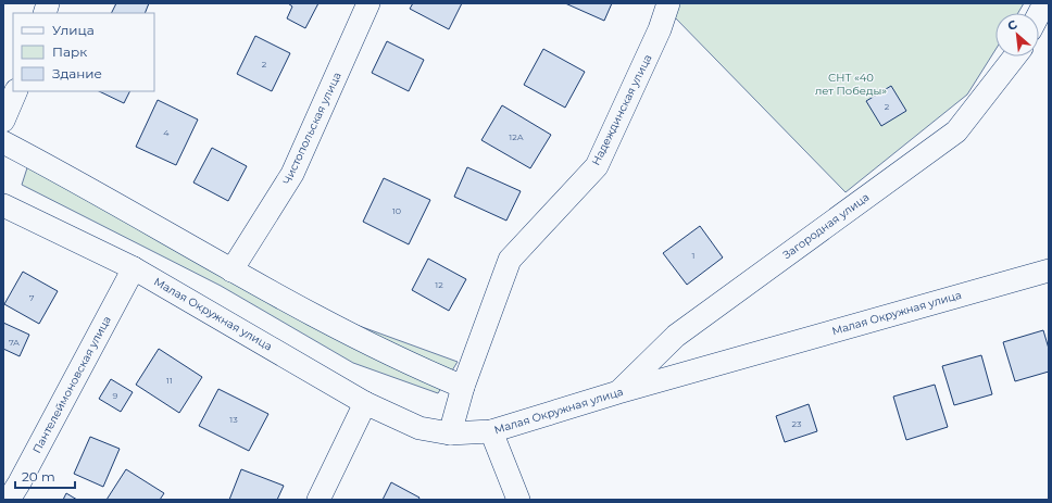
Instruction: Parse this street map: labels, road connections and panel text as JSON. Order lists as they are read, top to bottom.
{
  "streets": {
    "street": [
      "Надеждинская улица",
      "Чистопольская улица",
      "Загородная улица",
      "Малая Окружная улица",
      "Пантелеймоновская улица"
    ]
  },
  "crossings": [
    ["Надеждинская улица", "Малая Окружная улица"],
    ["Загородная улица", "Малая Окружная улица"],
    ["Малая Окружная улица", "Пантелеймоновская улица"]
  ],
  "parks": ["СНТ «40 лет Победы»"],
  "house_numbers": [
    "2",
    "2",
    "4",
    "12А",
    "10",
    "1",
    "12",
    "7",
    "7А",
    "11",
    "9",
    "13",
    "23"
  ],
  "legend": ["Улица", "Парк", "Здание"],
  "scale_bar": "20 m",
  "north": "top left"
}
